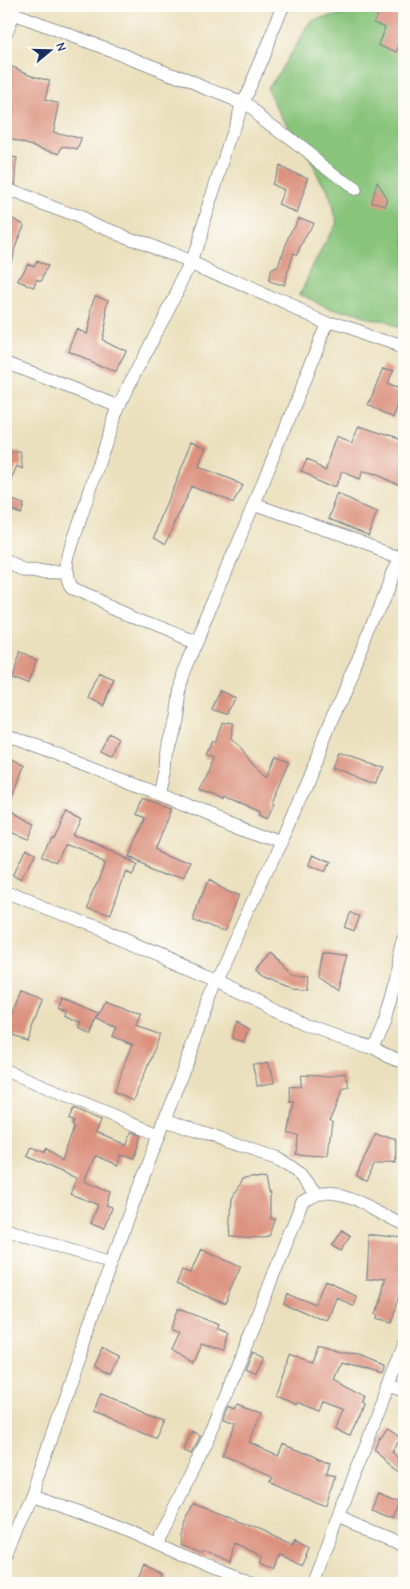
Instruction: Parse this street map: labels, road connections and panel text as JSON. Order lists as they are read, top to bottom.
{
  "north": "right"
}
